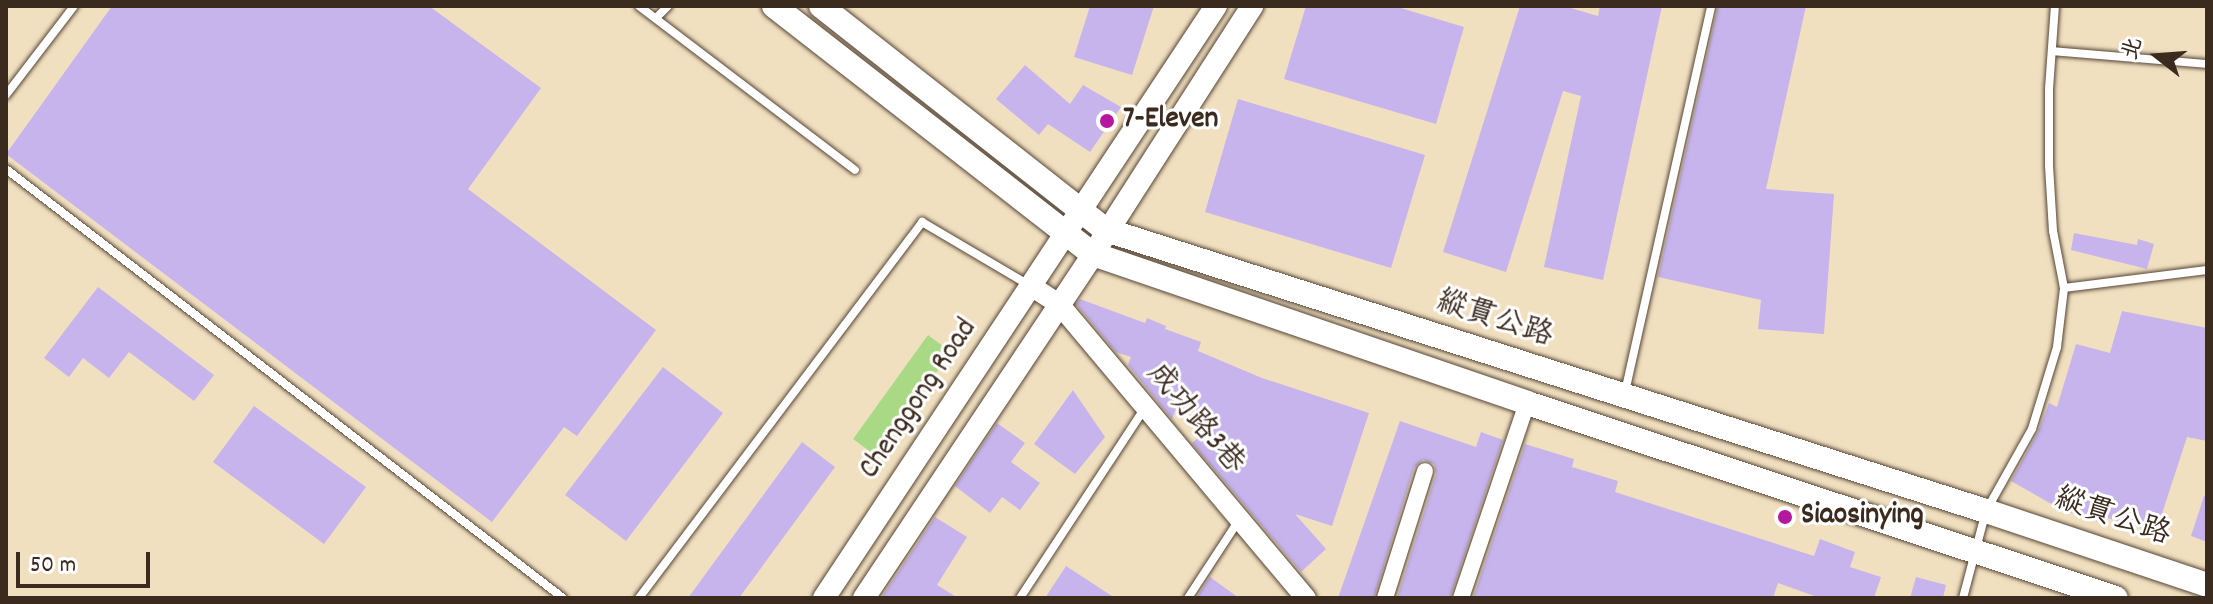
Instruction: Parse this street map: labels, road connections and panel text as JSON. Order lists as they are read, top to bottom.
{
  "streets": {
    "main road": ["縱貫公路", "Chenggong Road"],
    "street": ["成功路3巷"]
  },
  "crossings": [
    ["縱貫公路", "Chenggong Road"],
    ["Chenggong Road", "成功路3巷"]
  ],
  "places": ["7-Eleven", "Siaosinying"],
  "scale_bar": "50 m",
  "north": "left"
}
